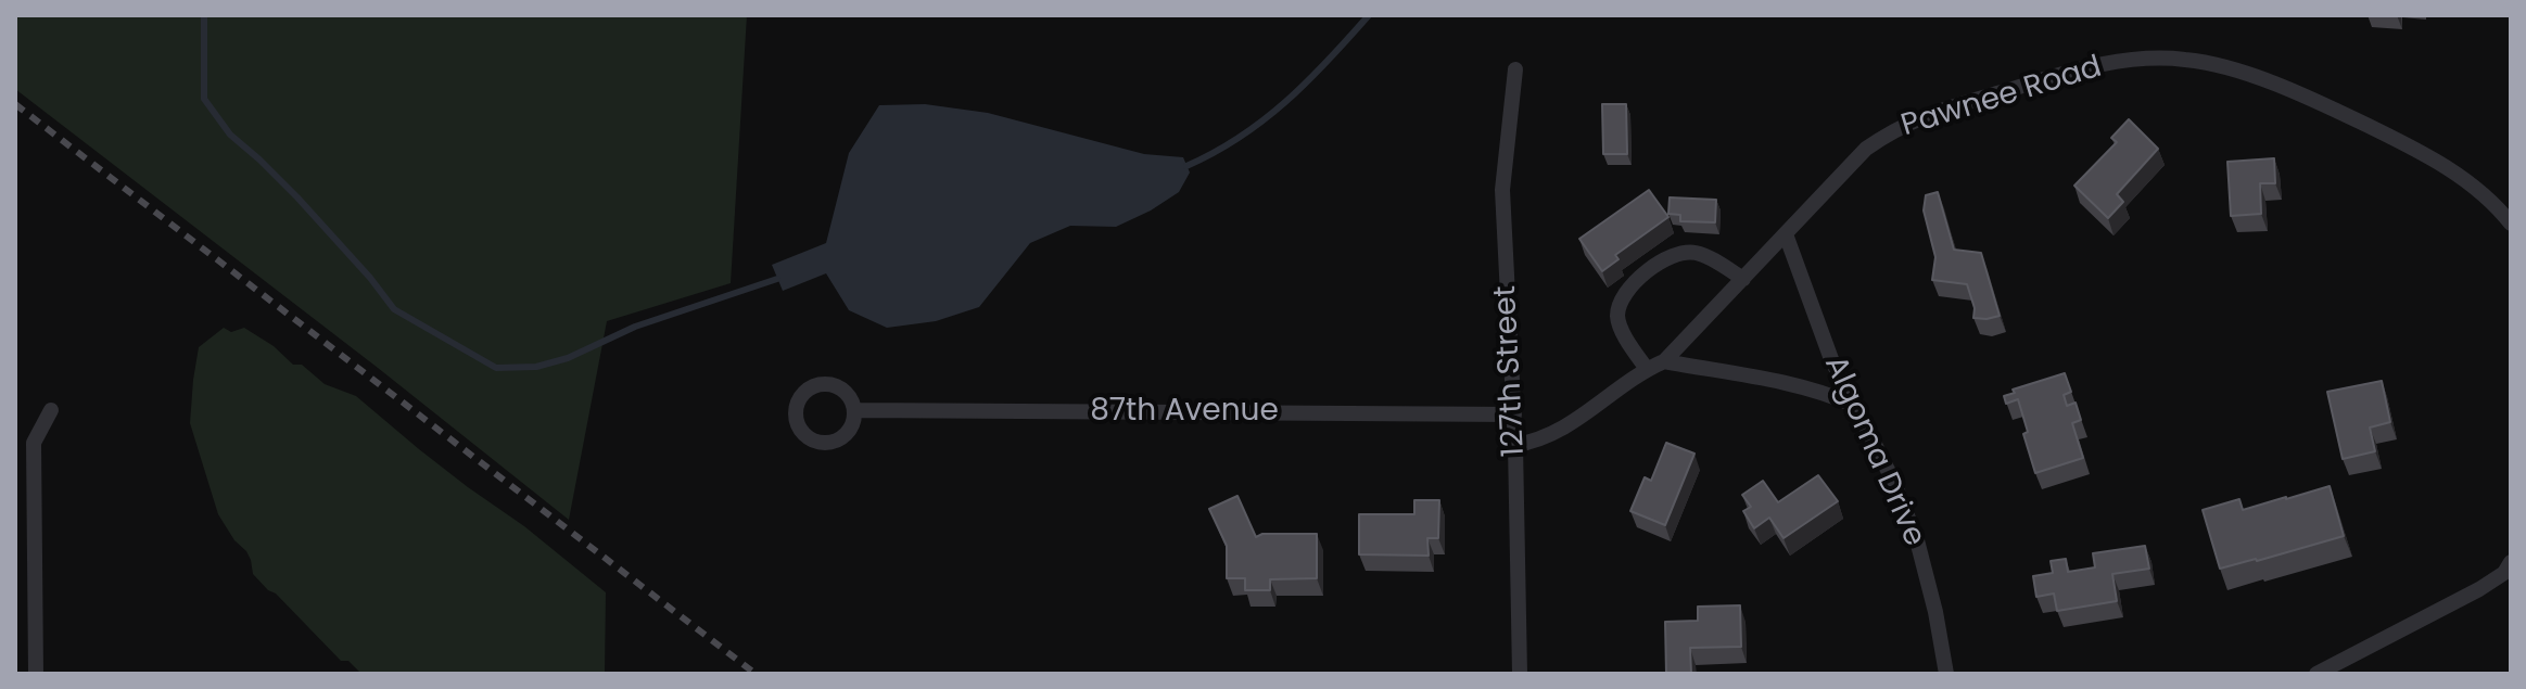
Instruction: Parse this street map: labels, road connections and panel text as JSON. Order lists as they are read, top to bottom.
{
  "streets": {
    "street": [
      "Pawnee Road",
      "127th Street",
      "87th Avenue",
      "Algoma Drive"
    ]
  },
  "crossings": [
    ["Pawnee Road", "127th Street"],
    ["Pawnee Road", "Algoma Drive"],
    ["127th Street", "87th Avenue"]
  ]
}
